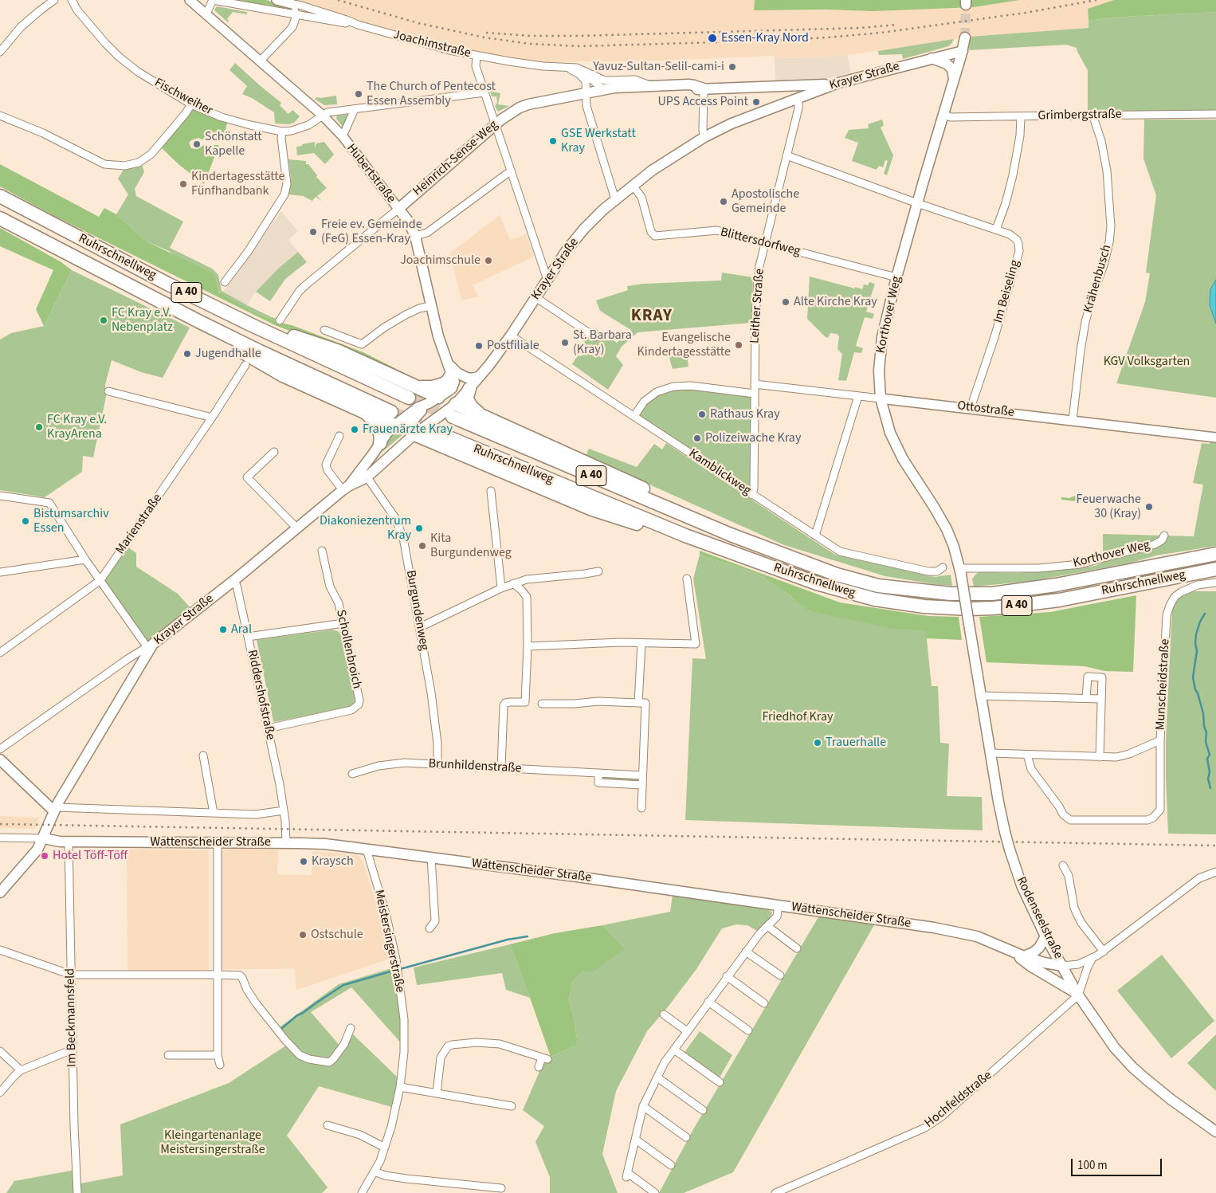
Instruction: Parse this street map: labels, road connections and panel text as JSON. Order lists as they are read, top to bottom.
{
  "streets": {
    "highway": ["Ruhrschnellweg", "A 40"],
    "main road": [
      "Krayer Straße",
      "Heinrich-Sense-Weg",
      "Hubertstraße",
      "Korthover Weg",
      "Wattenscheider Straße",
      "Rodenseelstraße"
    ],
    "street": [
      "Joachimstraße",
      "Fischweiher",
      "Grimbergstraße",
      "Blittersdorfweg",
      "Krähenbusch",
      "Im Beiseling",
      "Leither Straße",
      "Ottostraße",
      "Kamblickweg",
      "Marienstraße",
      "Burgundenweg",
      "Schollenbroich",
      "Munscheidstraße",
      "Riddershofstraße",
      "Brunhildenstraße",
      "Meistersingerstraße",
      "Im Beckmannsfeld",
      "Hochfeldstraße"
    ]
  },
  "crossings": [
    ["Joachimstraße", "Krayer Straße"],
    ["Joachimstraße", "Fischweiher"],
    ["Joachimstraße", "Heinrich-Sense-Weg"],
    ["Krayer Straße", "Heinrich-Sense-Weg"],
    ["Krayer Straße", "Blittersdorfweg"],
    ["Krayer Straße", "Ruhrschnellweg"],
    ["Krayer Straße", "Leither Straße"],
    ["Krayer Straße", "Korthover Weg"],
    ["Krayer Straße", "Kamblickweg"],
    ["Krayer Straße", "Burgundenweg"],
    ["Krayer Straße", "Riddershofstraße"],
    ["Krayer Straße", "Wattenscheider Straße"],
    ["Fischweiher", "Hubertstraße"],
    ["Grimbergstraße", "Krähenbusch"],
    ["Grimbergstraße", "Korthover Weg"],
    ["Heinrich-Sense-Weg", "Hubertstraße"],
    ["Heinrich-Sense-Weg", "Leither Straße"],
    ["Blittersdorfweg", "Leither Straße"],
    ["Blittersdorfweg", "Korthover Weg"],
    ["Krähenbusch", "Ottostraße"],
    ["Im Beiseling", "Leither Straße"],
    ["Im Beiseling", "Korthover Weg"],
    ["Im Beiseling", "Ottostraße"],
    ["Leither Straße", "Ottostraße"],
    ["Leither Straße", "Kamblickweg"],
    ["Korthover Weg", "Ottostraße"],
    ["Korthover Weg", "Rodenseelstraße"],
    ["Burgundenweg", "Brunhildenstraße"],
    ["Schollenbroich", "Riddershofstraße"],
    ["Munscheidstraße", "Rodenseelstraße"],
    ["Riddershofstraße", "Wattenscheider Straße"],
    ["Wattenscheider Straße", "Rodenseelstraße"],
    ["Wattenscheider Straße", "Meistersingerstraße"],
    ["Wattenscheider Straße", "Im Beckmannsfeld"],
    ["Wattenscheider Straße", "Hochfeldstraße"],
    ["Rodenseelstraße", "Hochfeldstraße"]
  ],
  "districts": ["KRAY"],
  "parks": ["KGV Volksgarten", "Friedhof Kray", "Kleingartenanlage Meistersingerstraße"],
  "places": [
    "Essen-Kray Nord",
    "Yavuz-Sultan-Selil-cami-i",
    "The Church of Pentecost Essen Assembly",
    "UPS Access Point",
    "GSE Werkstatt Kray",
    "Schönstatt Kapelle",
    "Kindertagesstätte Fünfhandbank",
    "Apostolische Gemeinde",
    "Freie ev. Gemeinde (FeG) Essen-Kray",
    "Joachimschule",
    "Alte Kirche Kray",
    "FC Kray e.V. Nebenplatz",
    "St. Barbara (Kray)",
    "Evangelische Kindertagesstätte",
    "Postfiliale",
    "Jugendhalle",
    "Rathaus Kray",
    "FC Kray e.V. KrayArena",
    "Frauenärzte Kray",
    "Polizeiwache Kray",
    "Feuerwache 30 (Kray)",
    "Bistumsarchiv Essen",
    "Diakoniezentrum Kray",
    "Kita Burgundenweg",
    "Aral",
    "Trauerhalle",
    "Hotel Töff-Töff",
    "Kraysch",
    "Ostschule"
  ],
  "scale_bar": "100 m"
}
